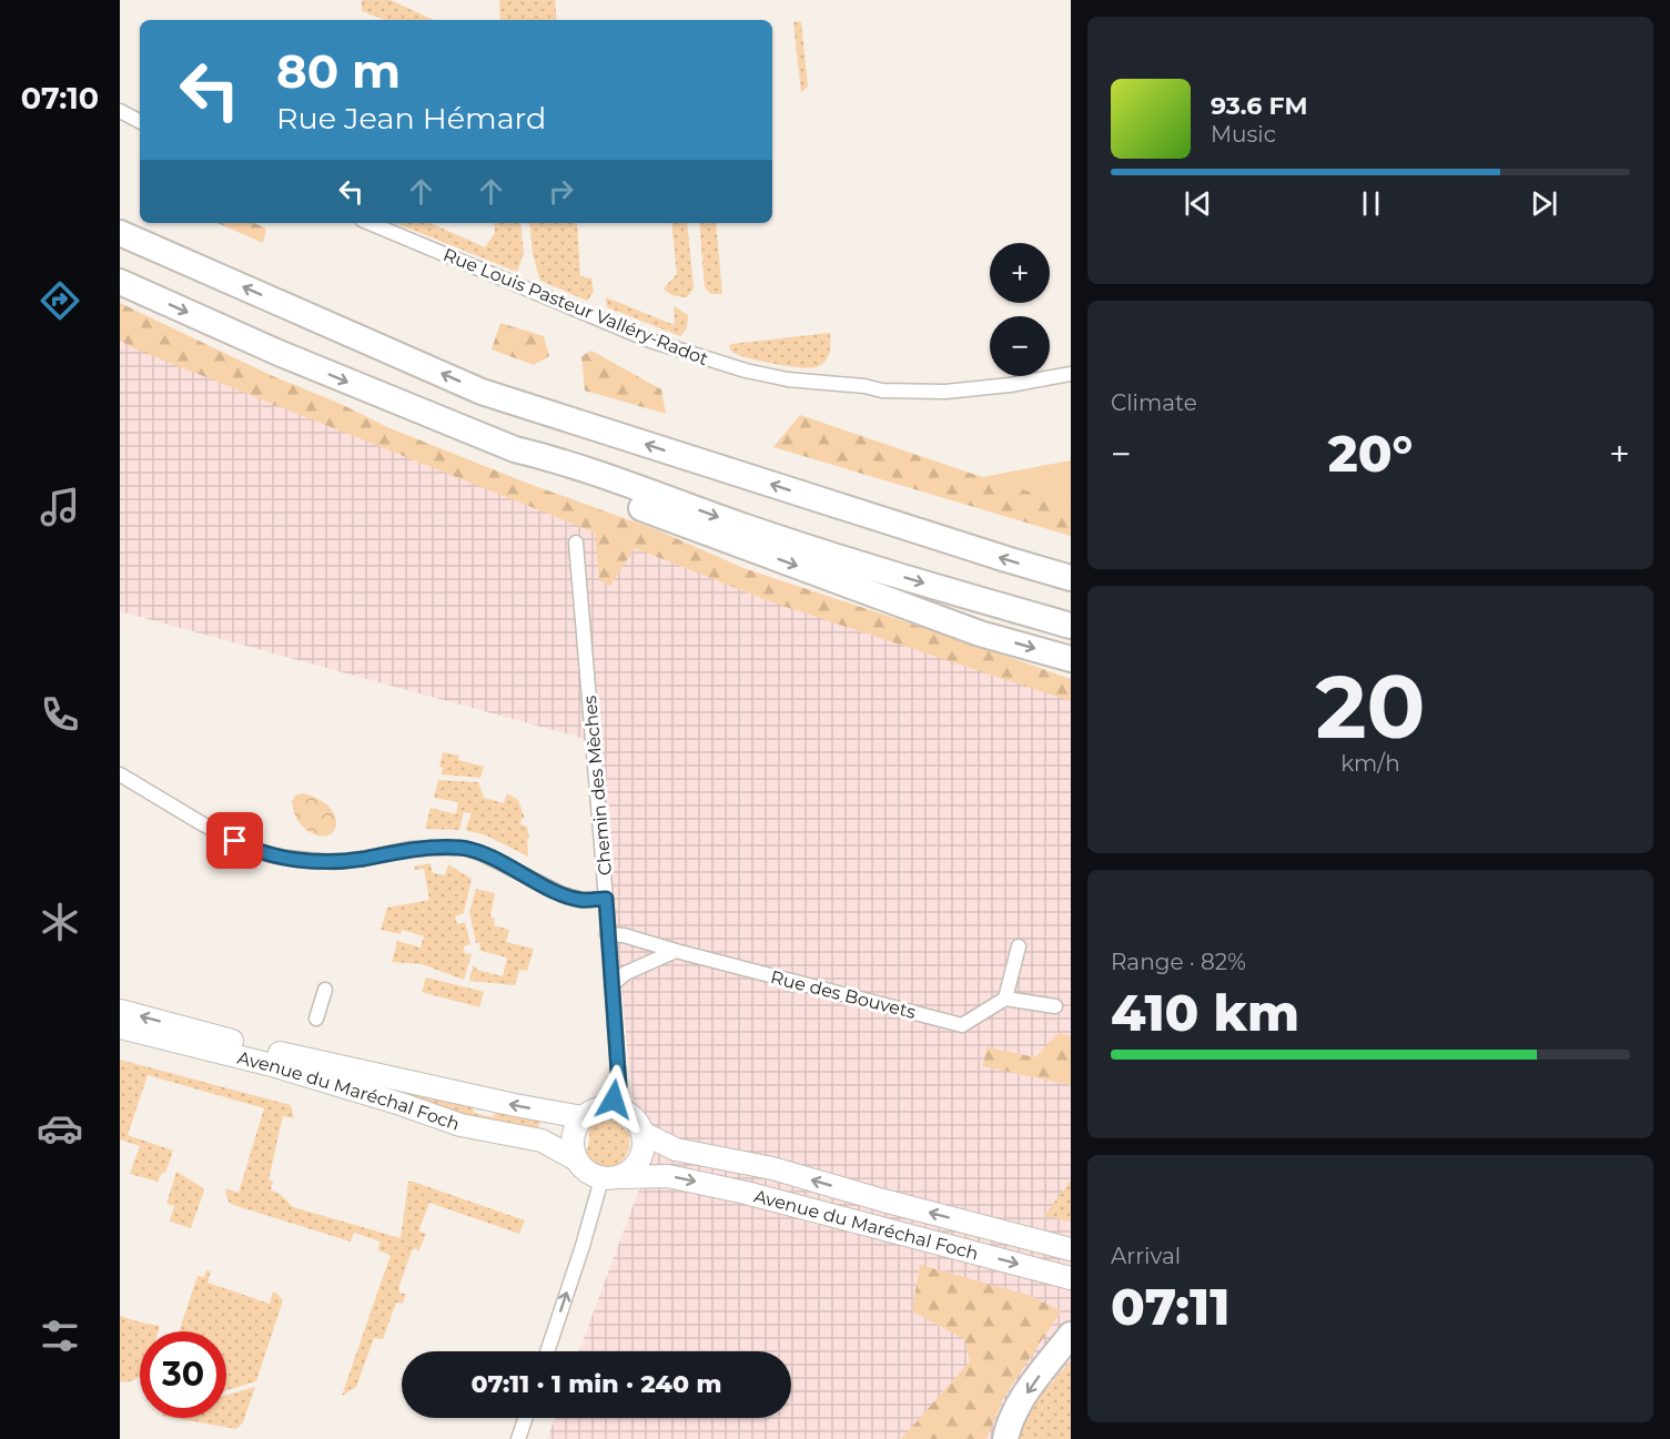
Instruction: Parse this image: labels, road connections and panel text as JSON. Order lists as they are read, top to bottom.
{
  "streets": {
    "main road": ["Avenue du Maréchal Foch"],
    "street": ["Rue Louis Pasteur Valléry-Radot", "Chemin des Mèches", "Rue des Bouvets"]
  },
  "crossings": [
    ["Chemin des Mèches", "Rue des Bouvets"],
    ["Chemin des Mèches", "Avenue du Maréchal Foch"]
  ],
  "page": {
    "tabs": "07:10",
    "turn": ["80 m", "Rue Jean Hémard"],
    "song": ["93.6 FM", "Music"],
    "map_buttons": ["+", "−"],
    "tile": [
      "Climate",
      ["20", "km/h"],
      ["Range · 82%", "410 km"],
      ["Arrival", "07:11"]
    ],
    "heat": ["−", "20°", "+"],
    "limit": "30",
    "trip": "07:11 · 1 min · 240 m"
  }
}
